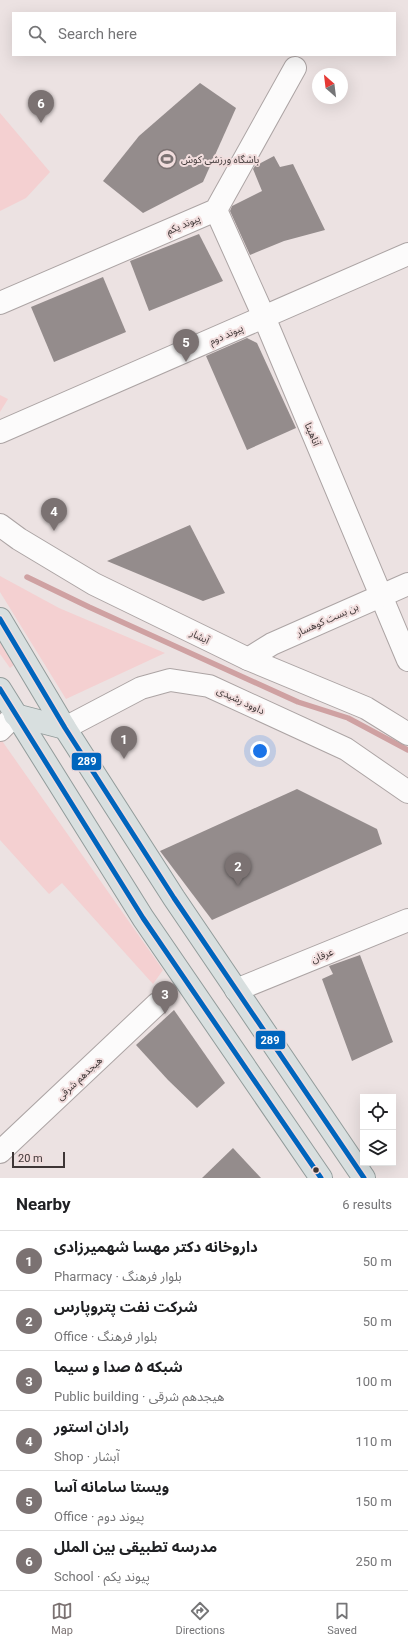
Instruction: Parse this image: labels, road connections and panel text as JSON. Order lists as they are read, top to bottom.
{
  "streets": {
    "street": [
      "پیوند یکم",
      "پیوند دوم",
      "آناهیتا",
      "بن بست کوهسار",
      "آبشار",
      "داوود رشیدی",
      "عرفان",
      "هیجدهم شرقی"
    ]
  },
  "crossings": [
    ["پیوند یکم", "آناهیتا"],
    ["پیوند دوم", "آناهیتا"],
    ["آناهیتا", "بن بست کوهسار"],
    ["بن بست کوهسار", "آبشار"]
  ],
  "places": {
    "sports": ["باشگاه ورزشی کوش"]
  },
  "lines": ["transit line 289"],
  "scale_bar": "20 m",
  "north": "top left",
  "page": {
    "search": "Search here",
    "pins": [
      "6",
      "5",
      "4",
      "1",
      "2",
      "3"
    ],
    "scale": "20 m",
    "heading": ["Nearby", "6 results"],
    "list": [
      {
        "mark": "1",
        "name": "داروخانه دکتر مهسا شهمیرزادی",
        "note": "Pharmacy · بلوار فرهنگ",
        "value": "50 m"
      },
      {
        "mark": "2",
        "name": "شرکت نفت پتروپارس",
        "note": "Office · بلوار فرهنگ",
        "value": "50 m"
      },
      {
        "mark": "3",
        "name": "شبکه ۵ صدا و سیما",
        "note": "Public building · هیجدهم شرقی",
        "value": "100 m"
      },
      {
        "mark": "4",
        "name": "رادان استور",
        "note": "Shop · آبشار",
        "value": "110 m"
      },
      {
        "mark": "5",
        "name": "ویستا سامانه آسا",
        "note": "Office · پیوند دوم",
        "value": "150 m"
      },
      {
        "mark": "6",
        "name": "مدرسه تطبیقی بین الملل",
        "note": "School · پیوند یکم",
        "value": "250 m"
      }
    ],
    "nav": ["Map", "Directions", "Saved"]
  }
}
